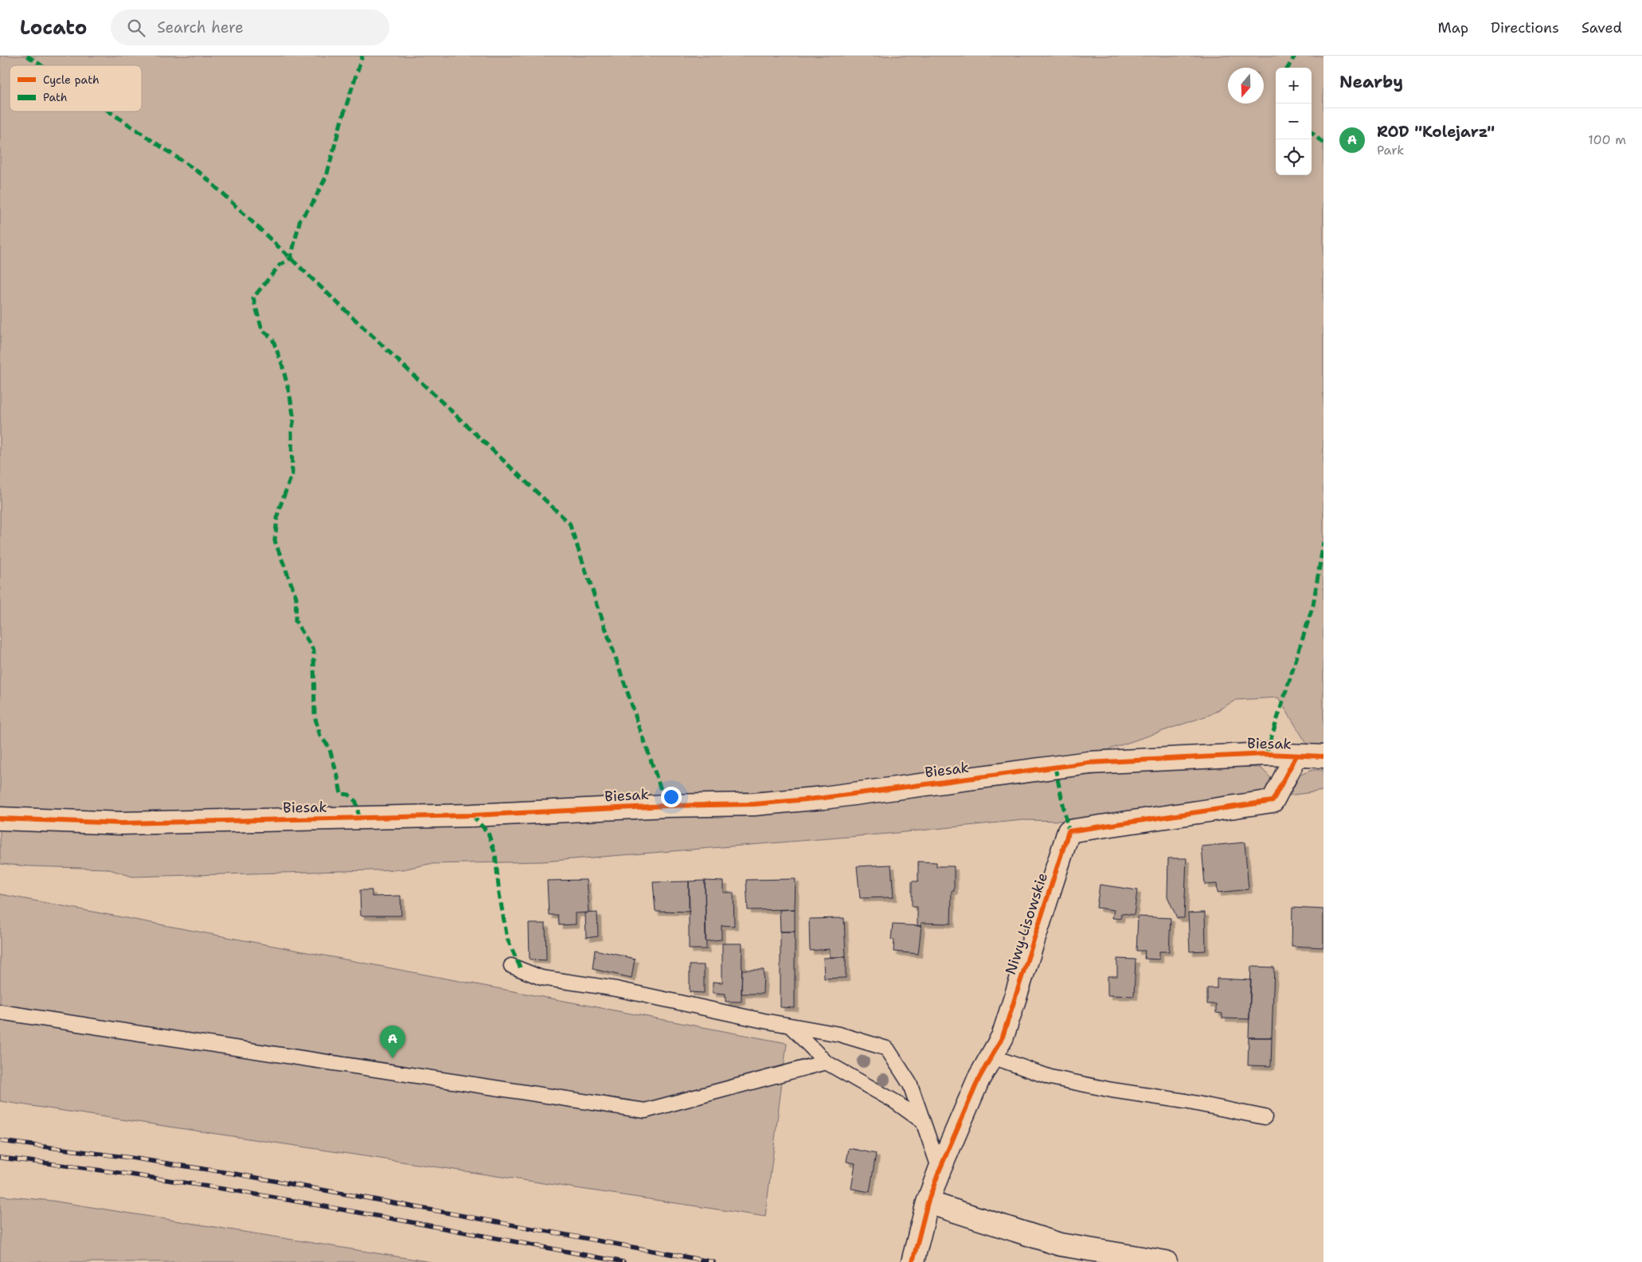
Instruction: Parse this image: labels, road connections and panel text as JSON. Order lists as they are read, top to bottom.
{
  "streets": {
    "street": ["Biesak", "Niwy Lisowskie"]
  },
  "crossings": [
    ["Biesak", "Niwy Lisowskie"]
  ],
  "legend": ["Cycle path", "Path"],
  "north": "bottom",
  "page": {
    "header": "Locato",
    "search": "Search here",
    "nav": ["Map", "Directions", "Saved"],
    "heading": "Nearby",
    "map_buttons": ["+", "−"],
    "list": [
      {
        "mark": "A",
        "name": "ROD \"Kolejarz\"",
        "note": "Park",
        "value": "100 m"
      }
    ],
    "pins": "A"
  }
}
